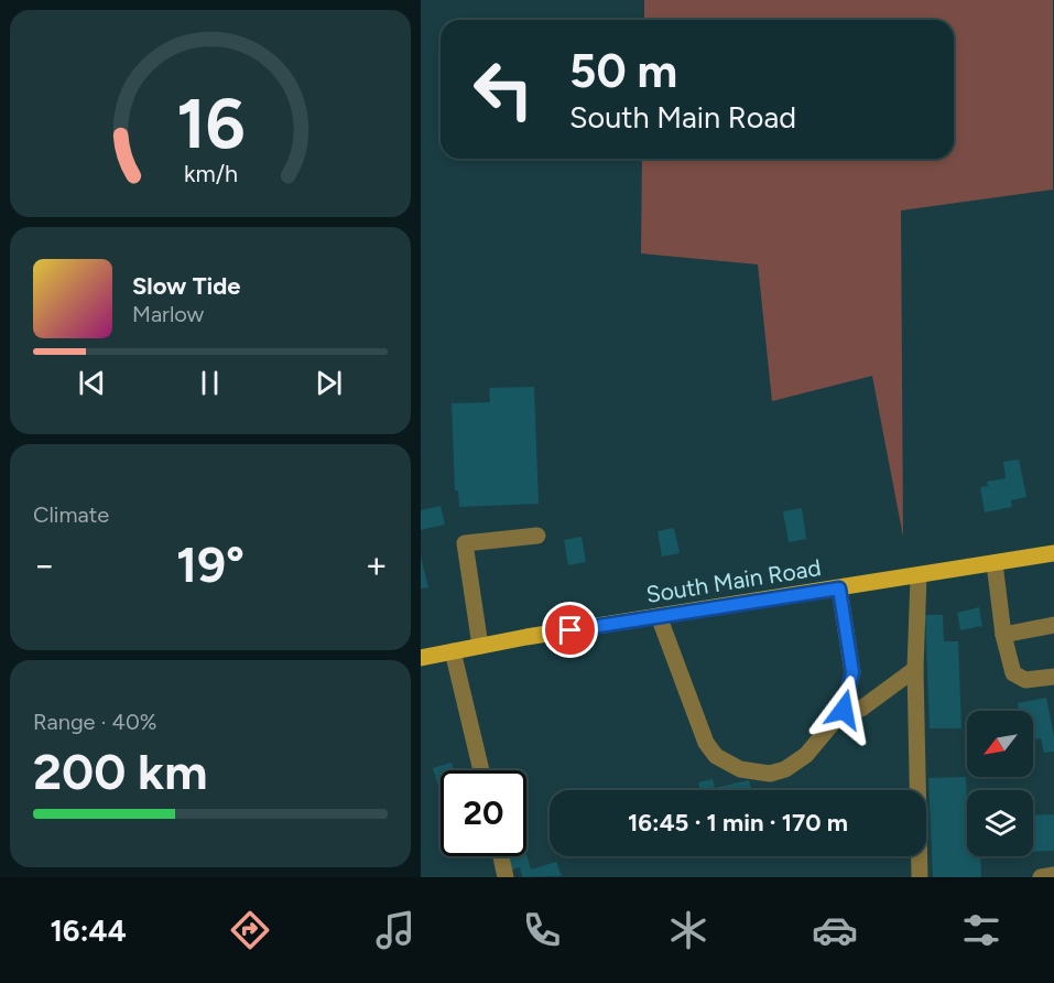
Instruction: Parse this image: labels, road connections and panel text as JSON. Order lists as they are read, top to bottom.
{
  "streets": {
    "main road": ["South Main Road"]
  },
  "north": "bottom left",
  "page": {
    "turn": ["50 m", "South Main Road"],
    "song": ["Slow Tide", "Marlow"],
    "tile": [
      "Climate",
      ["Range · 40%", "200 km"]
    ],
    "heat": ["−", "19°", "+"],
    "limit": "20",
    "trip": "16:45 · 1 min · 170 m",
    "tabs": "16:44",
    "gauge": ["16", "km/h"]
  }
}
